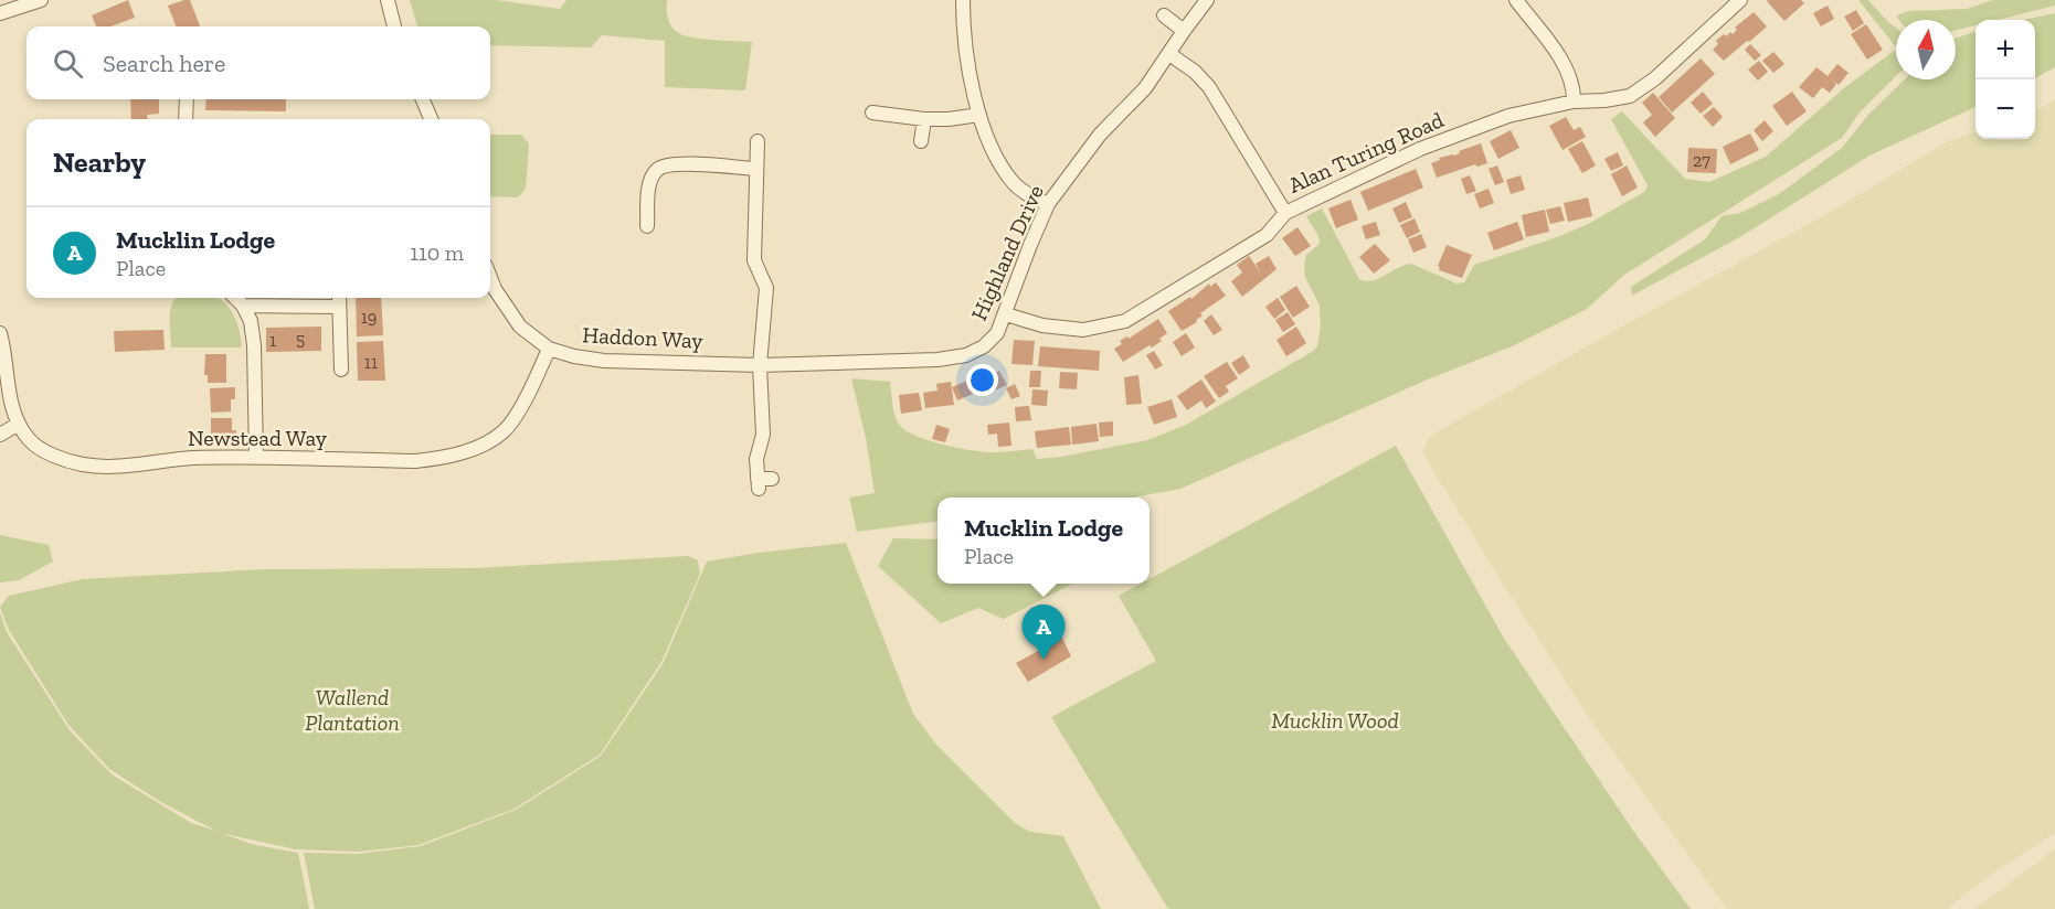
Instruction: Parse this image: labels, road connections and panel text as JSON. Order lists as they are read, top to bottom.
{
  "streets": {
    "street": [
      "Alan Turing Road",
      "Highland Drive",
      "Haddon Way",
      "Newstead Way"
    ]
  },
  "crossings": [
    ["Alan Turing Road", "Highland Drive"],
    ["Highland Drive", "Haddon Way"],
    ["Haddon Way", "Newstead Way"]
  ],
  "parks": ["Wallend Plantation", "Mucklin Wood"],
  "house_numbers": [
    "27",
    "19",
    "5",
    "1",
    "11"
  ],
  "north": "top",
  "page": {
    "map_buttons": ["+", "−"],
    "search": "Search here",
    "heading": "Nearby",
    "list": [
      {
        "mark": "A",
        "name": "Mucklin Lodge",
        "note": "Place",
        "value": "110 m"
      }
    ],
    "popup": ["Mucklin Lodge", "Place"],
    "pins": "A"
  }
}
